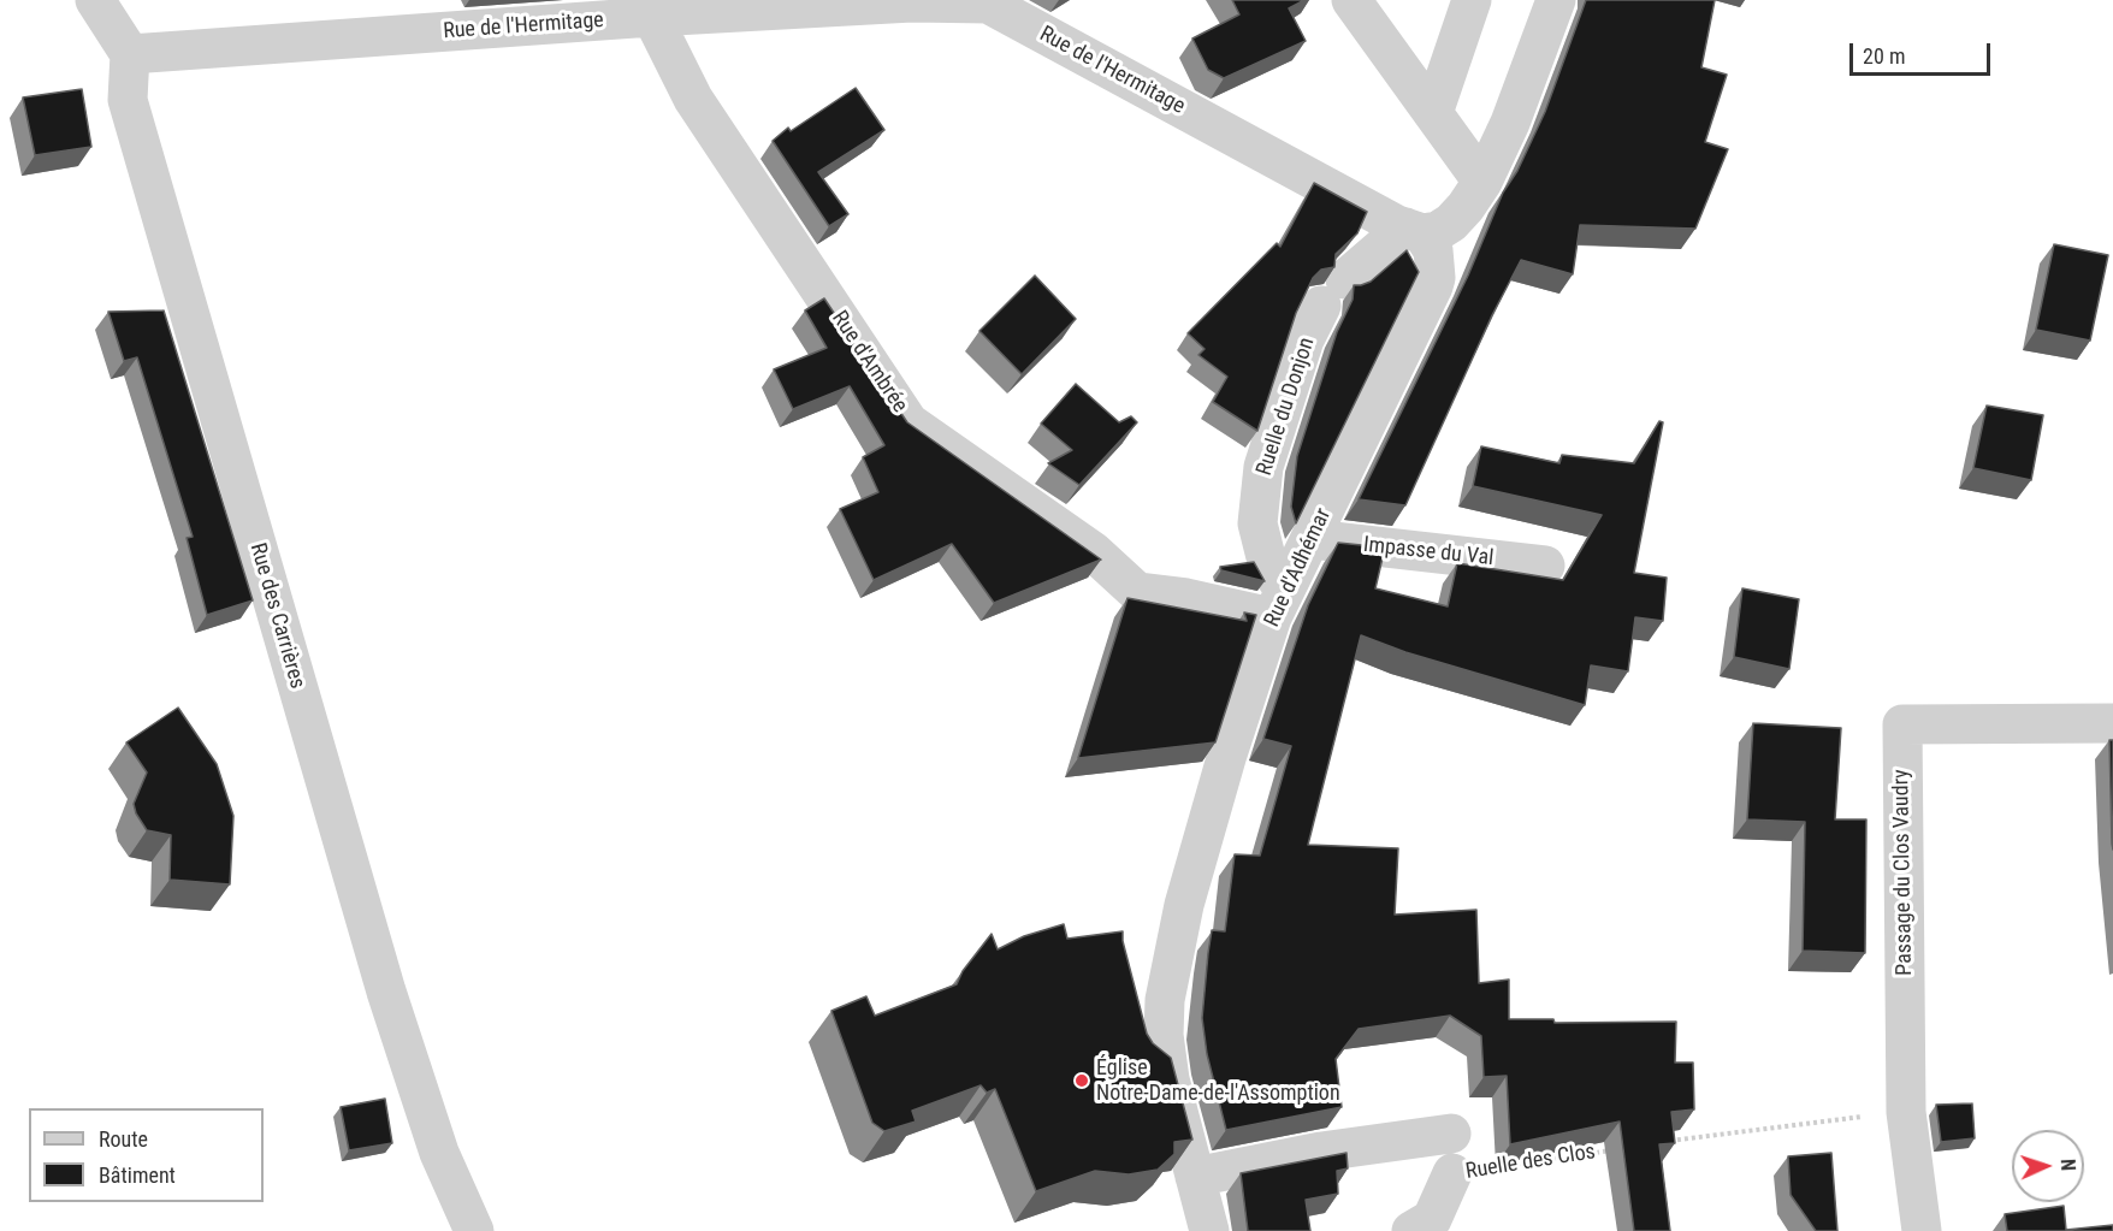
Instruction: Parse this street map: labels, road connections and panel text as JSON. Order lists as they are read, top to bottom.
{
  "streets": {
    "street": [
      "Rue de l'Hermitage",
      "Rue d'Ambrée",
      "Ruelle du Donjon",
      "Impasse du Val",
      "Rue d'Adhémar",
      "Rue des Carrières",
      "Passage du Clos Vaudry",
      "Ruelle des Clos"
    ]
  },
  "crossings": [
    ["Rue de l'Hermitage", "Rue d'Ambrée"],
    ["Rue de l'Hermitage", "Ruelle du Donjon"],
    ["Rue de l'Hermitage", "Rue d'Adhémar"],
    ["Rue de l'Hermitage", "Rue des Carrières"],
    ["Rue d'Ambrée", "Ruelle du Donjon"],
    ["Rue d'Ambrée", "Rue d'Adhémar"],
    ["Ruelle du Donjon", "Rue d'Adhémar"],
    ["Impasse du Val", "Rue d'Adhémar"],
    ["Rue d'Adhémar", "Ruelle des Clos"]
  ],
  "places": ["Église Notre-Dame-de-l'Assomption"],
  "legend": ["Route", "Bâtiment"],
  "scale_bar": "20 m",
  "north": "right"
}
